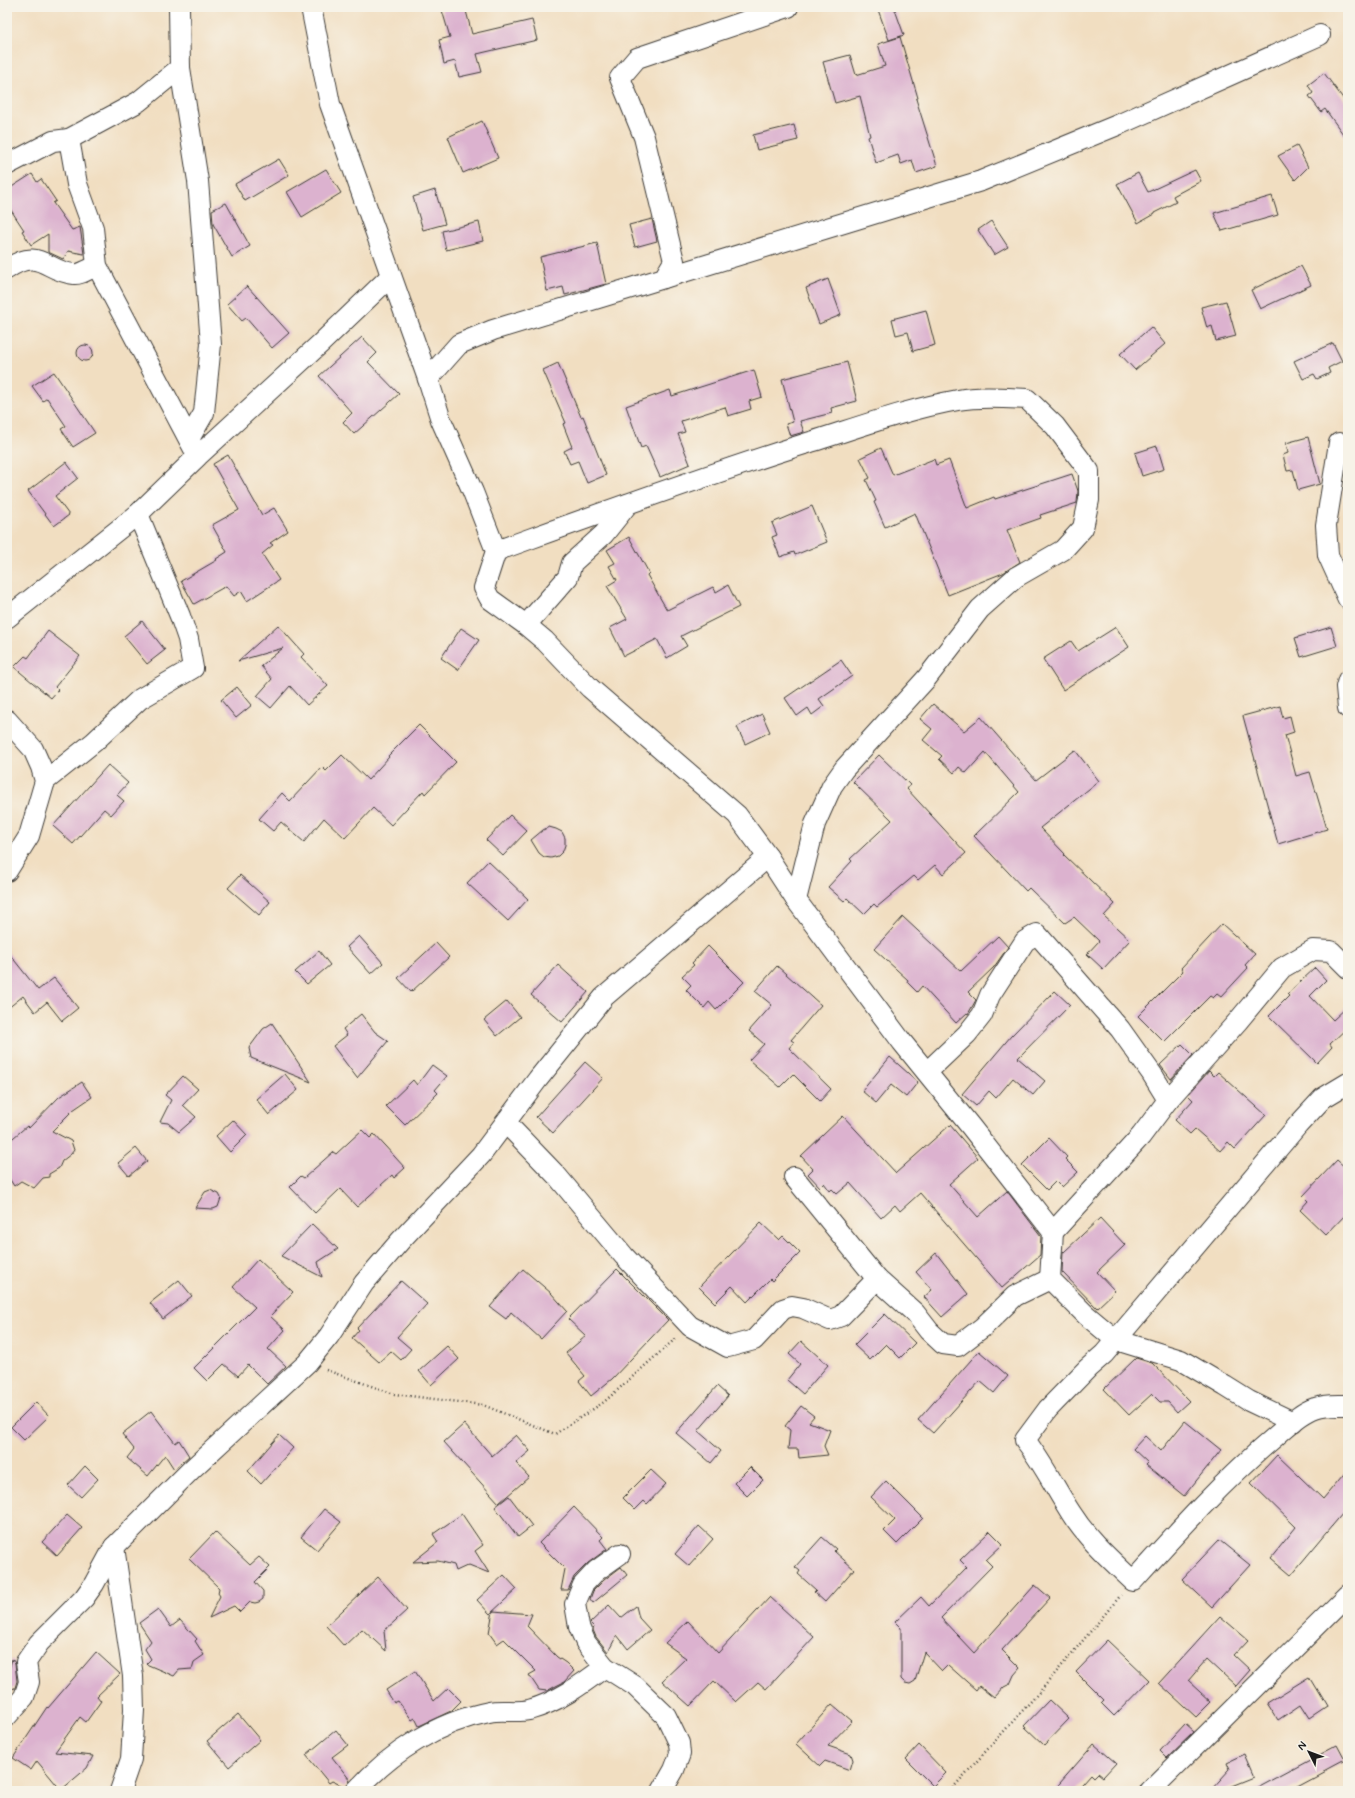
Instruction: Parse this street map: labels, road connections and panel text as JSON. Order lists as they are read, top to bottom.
{
  "north": "top left"
}
